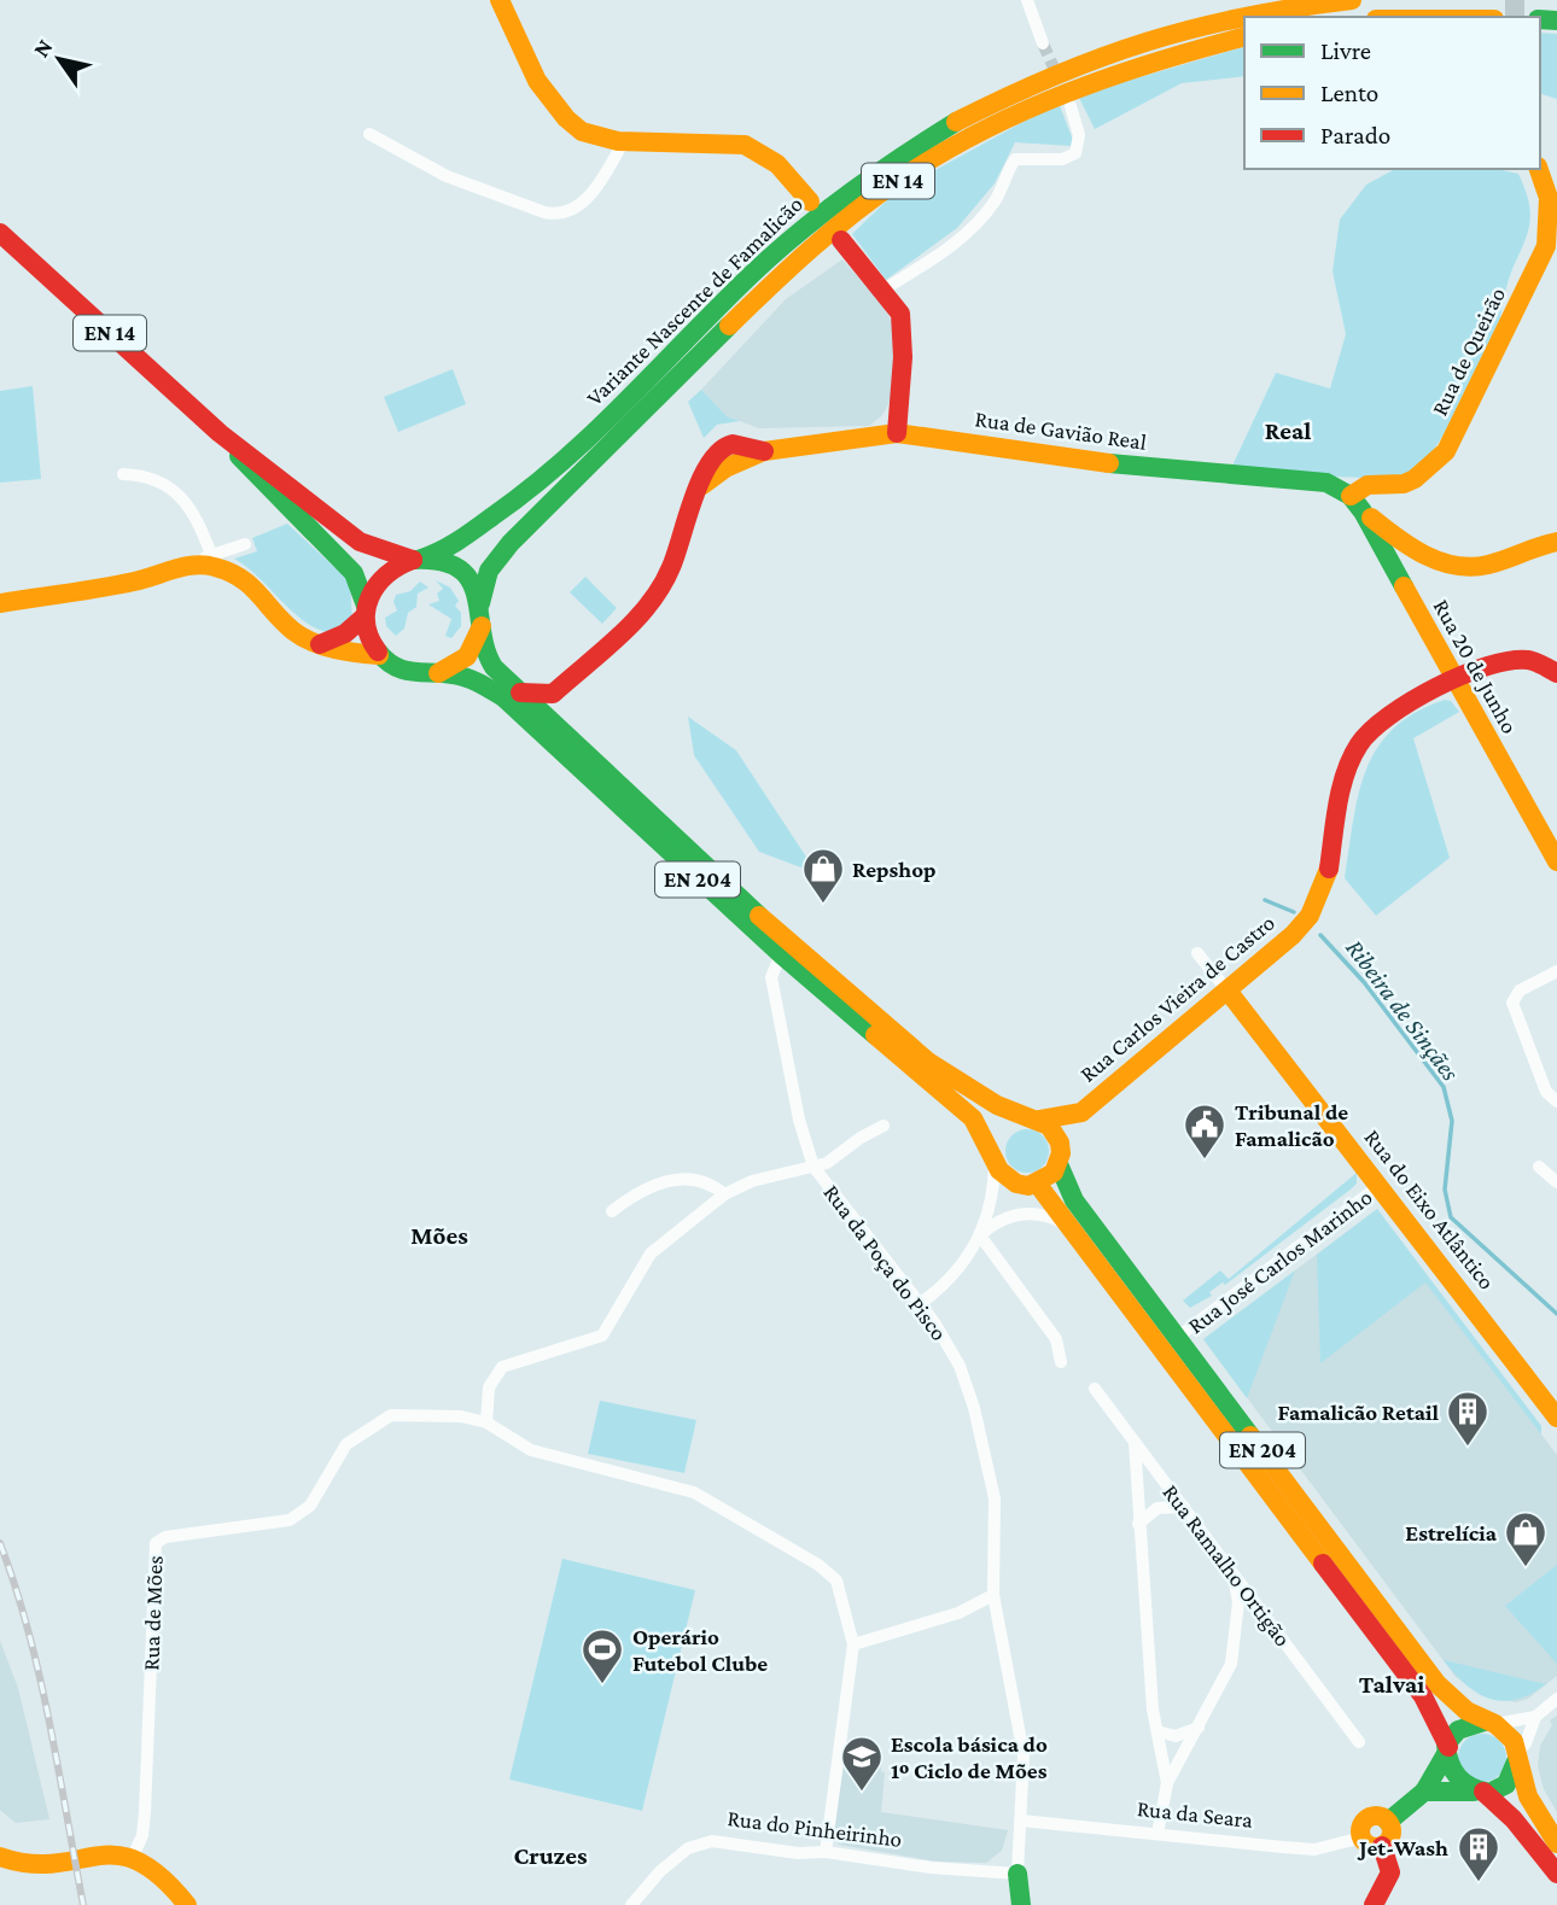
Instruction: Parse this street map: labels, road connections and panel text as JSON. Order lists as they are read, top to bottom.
{
  "streets": {
    "main road": [
      "EN 14",
      "Variante Nascente de Famalicão",
      "Rua de Queirão",
      "Rua de Gavião Real",
      "Rua 20 de Junho",
      "EN 204",
      "Rua Carlos Vieira de Castro",
      "Rua do Eixo Atlântico",
      "Rua da Seara"
    ],
    "street": [
      "Rua José Carlos Marinho",
      "Rua da Poça do Pisco",
      "Rua Ramalho Ortigão",
      "Rua de Mões",
      "Rua do Pinheirinho"
    ]
  },
  "crossings": [
    ["EN 14", "Variante Nascente de Famalicão"],
    ["EN 14", "EN 204"],
    ["Variante Nascente de Famalicão", "EN 204"],
    ["Rua de Queirão", "Rua de Gavião Real"],
    ["Rua de Queirão", "Rua 20 de Junho"],
    ["Rua de Gavião Real", "Rua 20 de Junho"],
    ["Rua 20 de Junho", "Rua Carlos Vieira de Castro"],
    ["EN 204", "Rua Carlos Vieira de Castro"],
    ["EN 204", "Rua José Carlos Marinho"],
    ["EN 204", "Rua da Poça do Pisco"],
    ["EN 204", "Rua da Seara"],
    ["Rua Carlos Vieira de Castro", "Rua do Eixo Atlântico"],
    ["Rua do Eixo Atlântico", "Rua José Carlos Marinho"],
    ["Rua da Poça do Pisco", "Rua da Seara"],
    ["Rua da Poça do Pisco", "Rua do Pinheirinho"]
  ],
  "districts": [
    "Real",
    "Mões",
    "Talvai",
    "Cruzes"
  ],
  "water": ["Ribeira de Sinçães"],
  "places": {
    "shop": ["Repshop", "Estrelícia"],
    "public building": ["Tribunal de Famalicão"],
    "building": ["Famalicão Retail", "Jet-Wash"],
    "sports": ["Operário Futebol Clube"],
    "school or university": ["Escola básica do 1º Ciclo de Mões"]
  },
  "legend": ["Livre", "Lento", "Parado"],
  "north": "top left"
}
